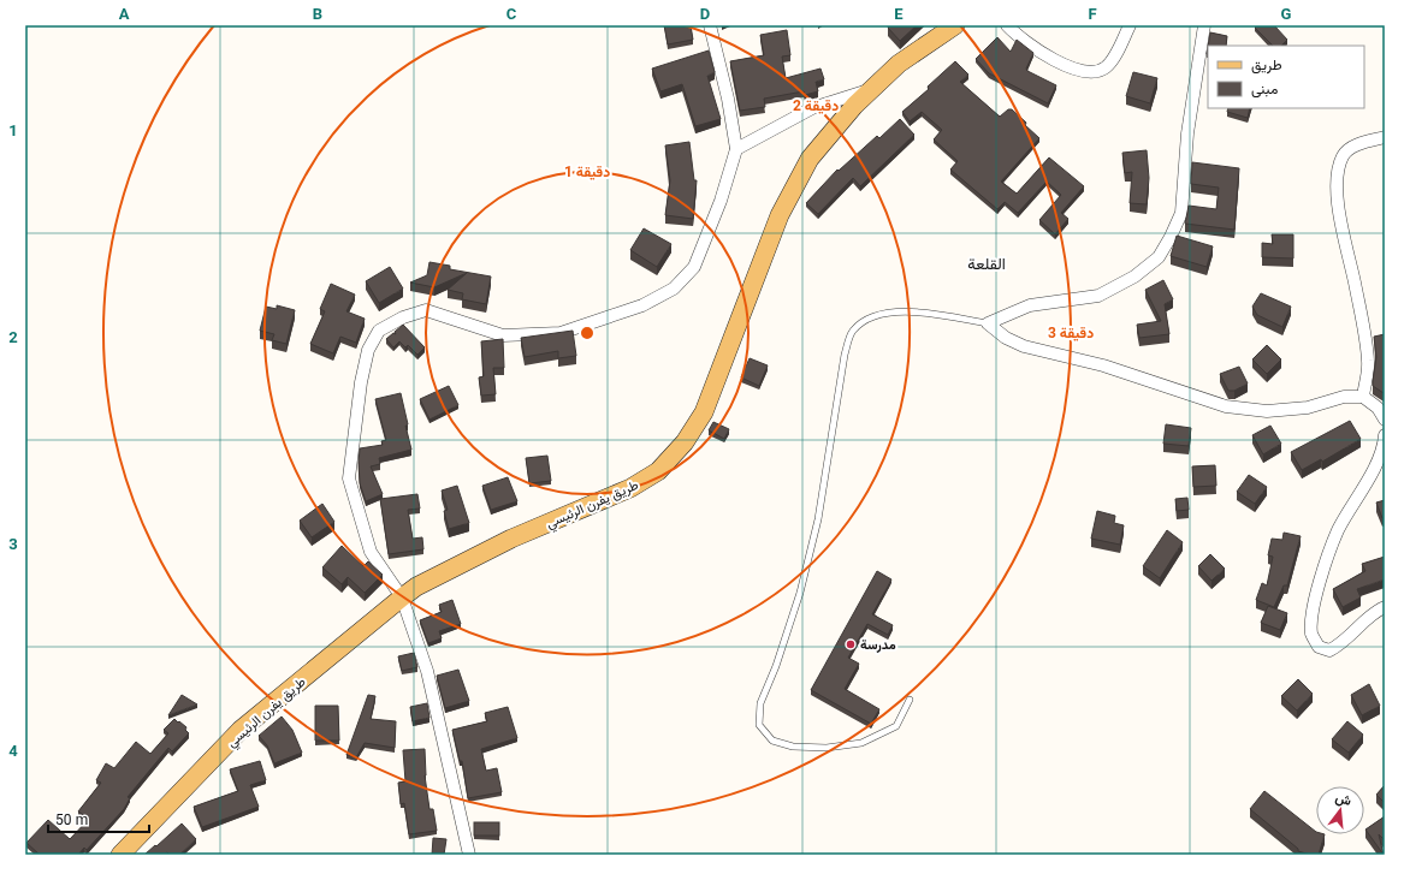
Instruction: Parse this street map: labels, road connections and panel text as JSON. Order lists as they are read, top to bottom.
{
  "streets": {
    "main road": ["طريق يفرن الرئيسي"]
  },
  "districts": ["القلعة"],
  "places": ["مدرسة"],
  "legend": ["طريق", "مبنى"],
  "scale_bar": "50 m",
  "north": "top",
  "grid": {
    "columns": [
      "A",
      "B",
      "C",
      "D",
      "E",
      "F",
      "G"
    ],
    "rows": [
      "1",
      "2",
      "3",
      "4"
    ]
  },
  "rings": ["2 دقيقة", "1 دقيقة", "3 دقيقة"]
}
